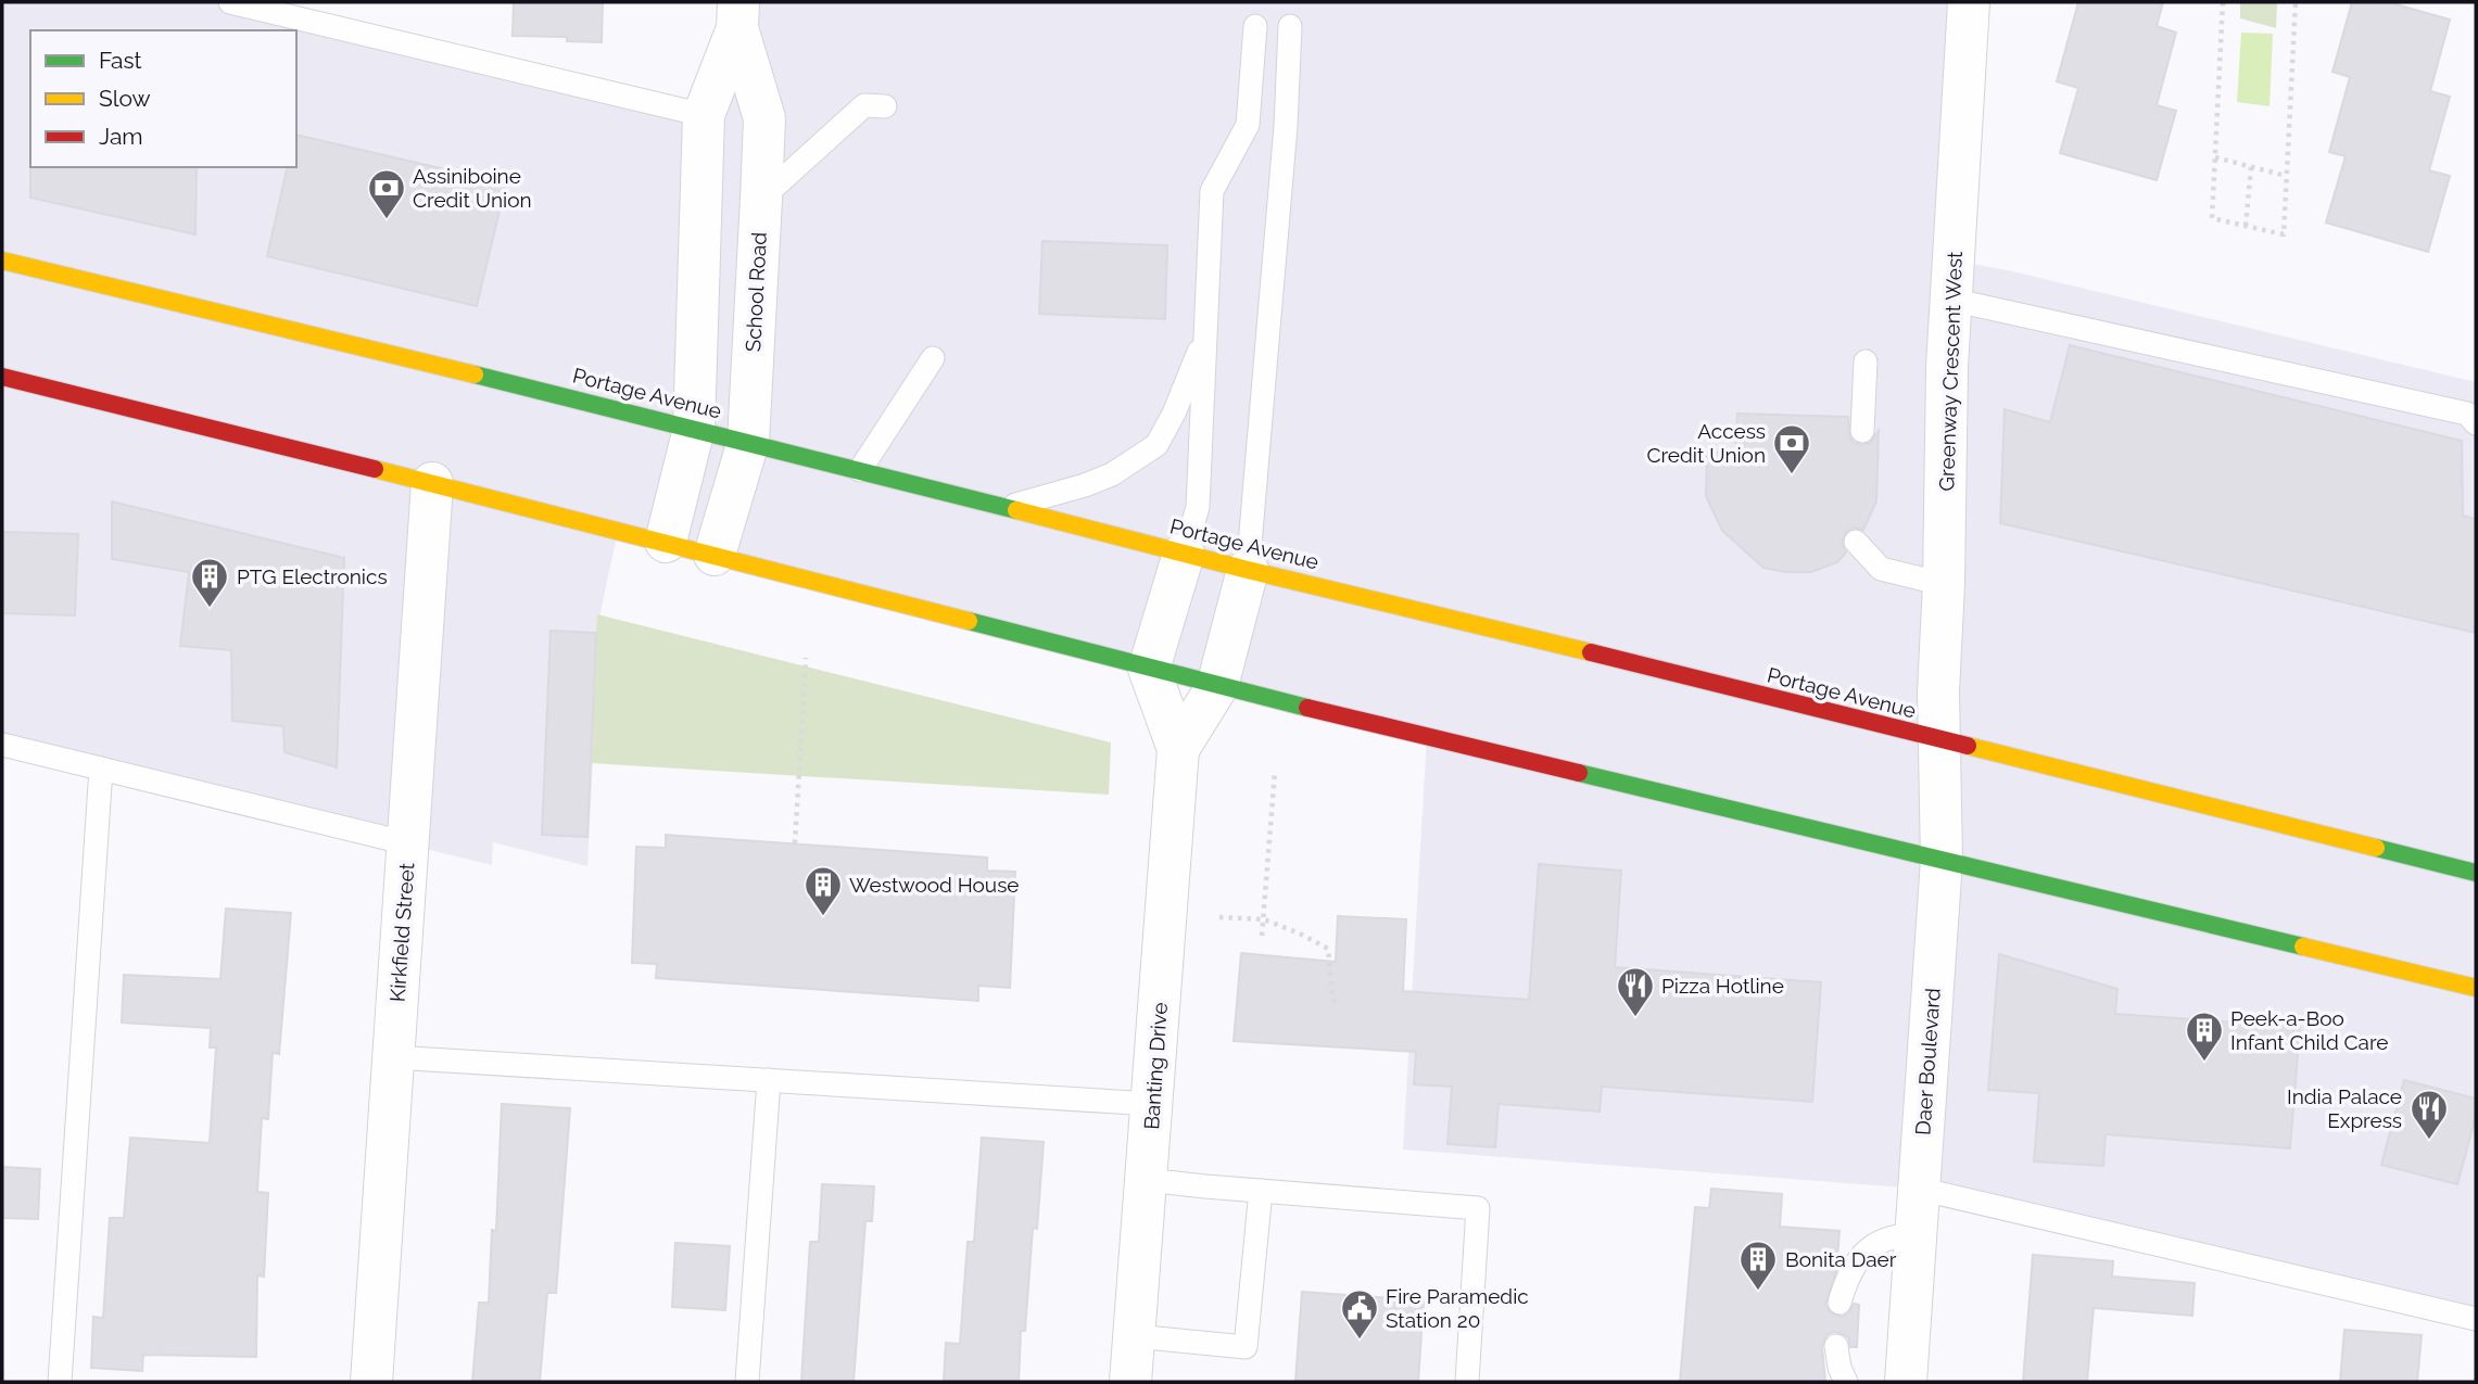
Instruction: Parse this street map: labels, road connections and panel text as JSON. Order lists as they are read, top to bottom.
{
  "streets": {
    "highway": ["Portage Avenue"],
    "street": [
      "School Road",
      "Greenway Crescent West",
      "Kirkfield Street",
      "Daer Boulevard",
      "Banting Drive"
    ]
  },
  "crossings": [
    ["School Road", "Portage Avenue"],
    ["Greenway Crescent West", "Portage Avenue"],
    ["Greenway Crescent West", "Daer Boulevard"],
    ["Portage Avenue", "Daer Boulevard"],
    ["Portage Avenue", "Banting Drive"]
  ],
  "places": {
    "bank": ["Assiniboine Credit Union", "Access Credit Union"],
    "building": [
      "PTG Electronics",
      "Westwood House",
      "Peek-a-Boo Infant Child Care",
      "Bonita Daer"
    ],
    "restaurant": ["Pizza Hotline", "India Palace Express"],
    "public building": ["Fire Paramedic Station 20"]
  },
  "legend": ["Fast", "Slow", "Jam"]
}
